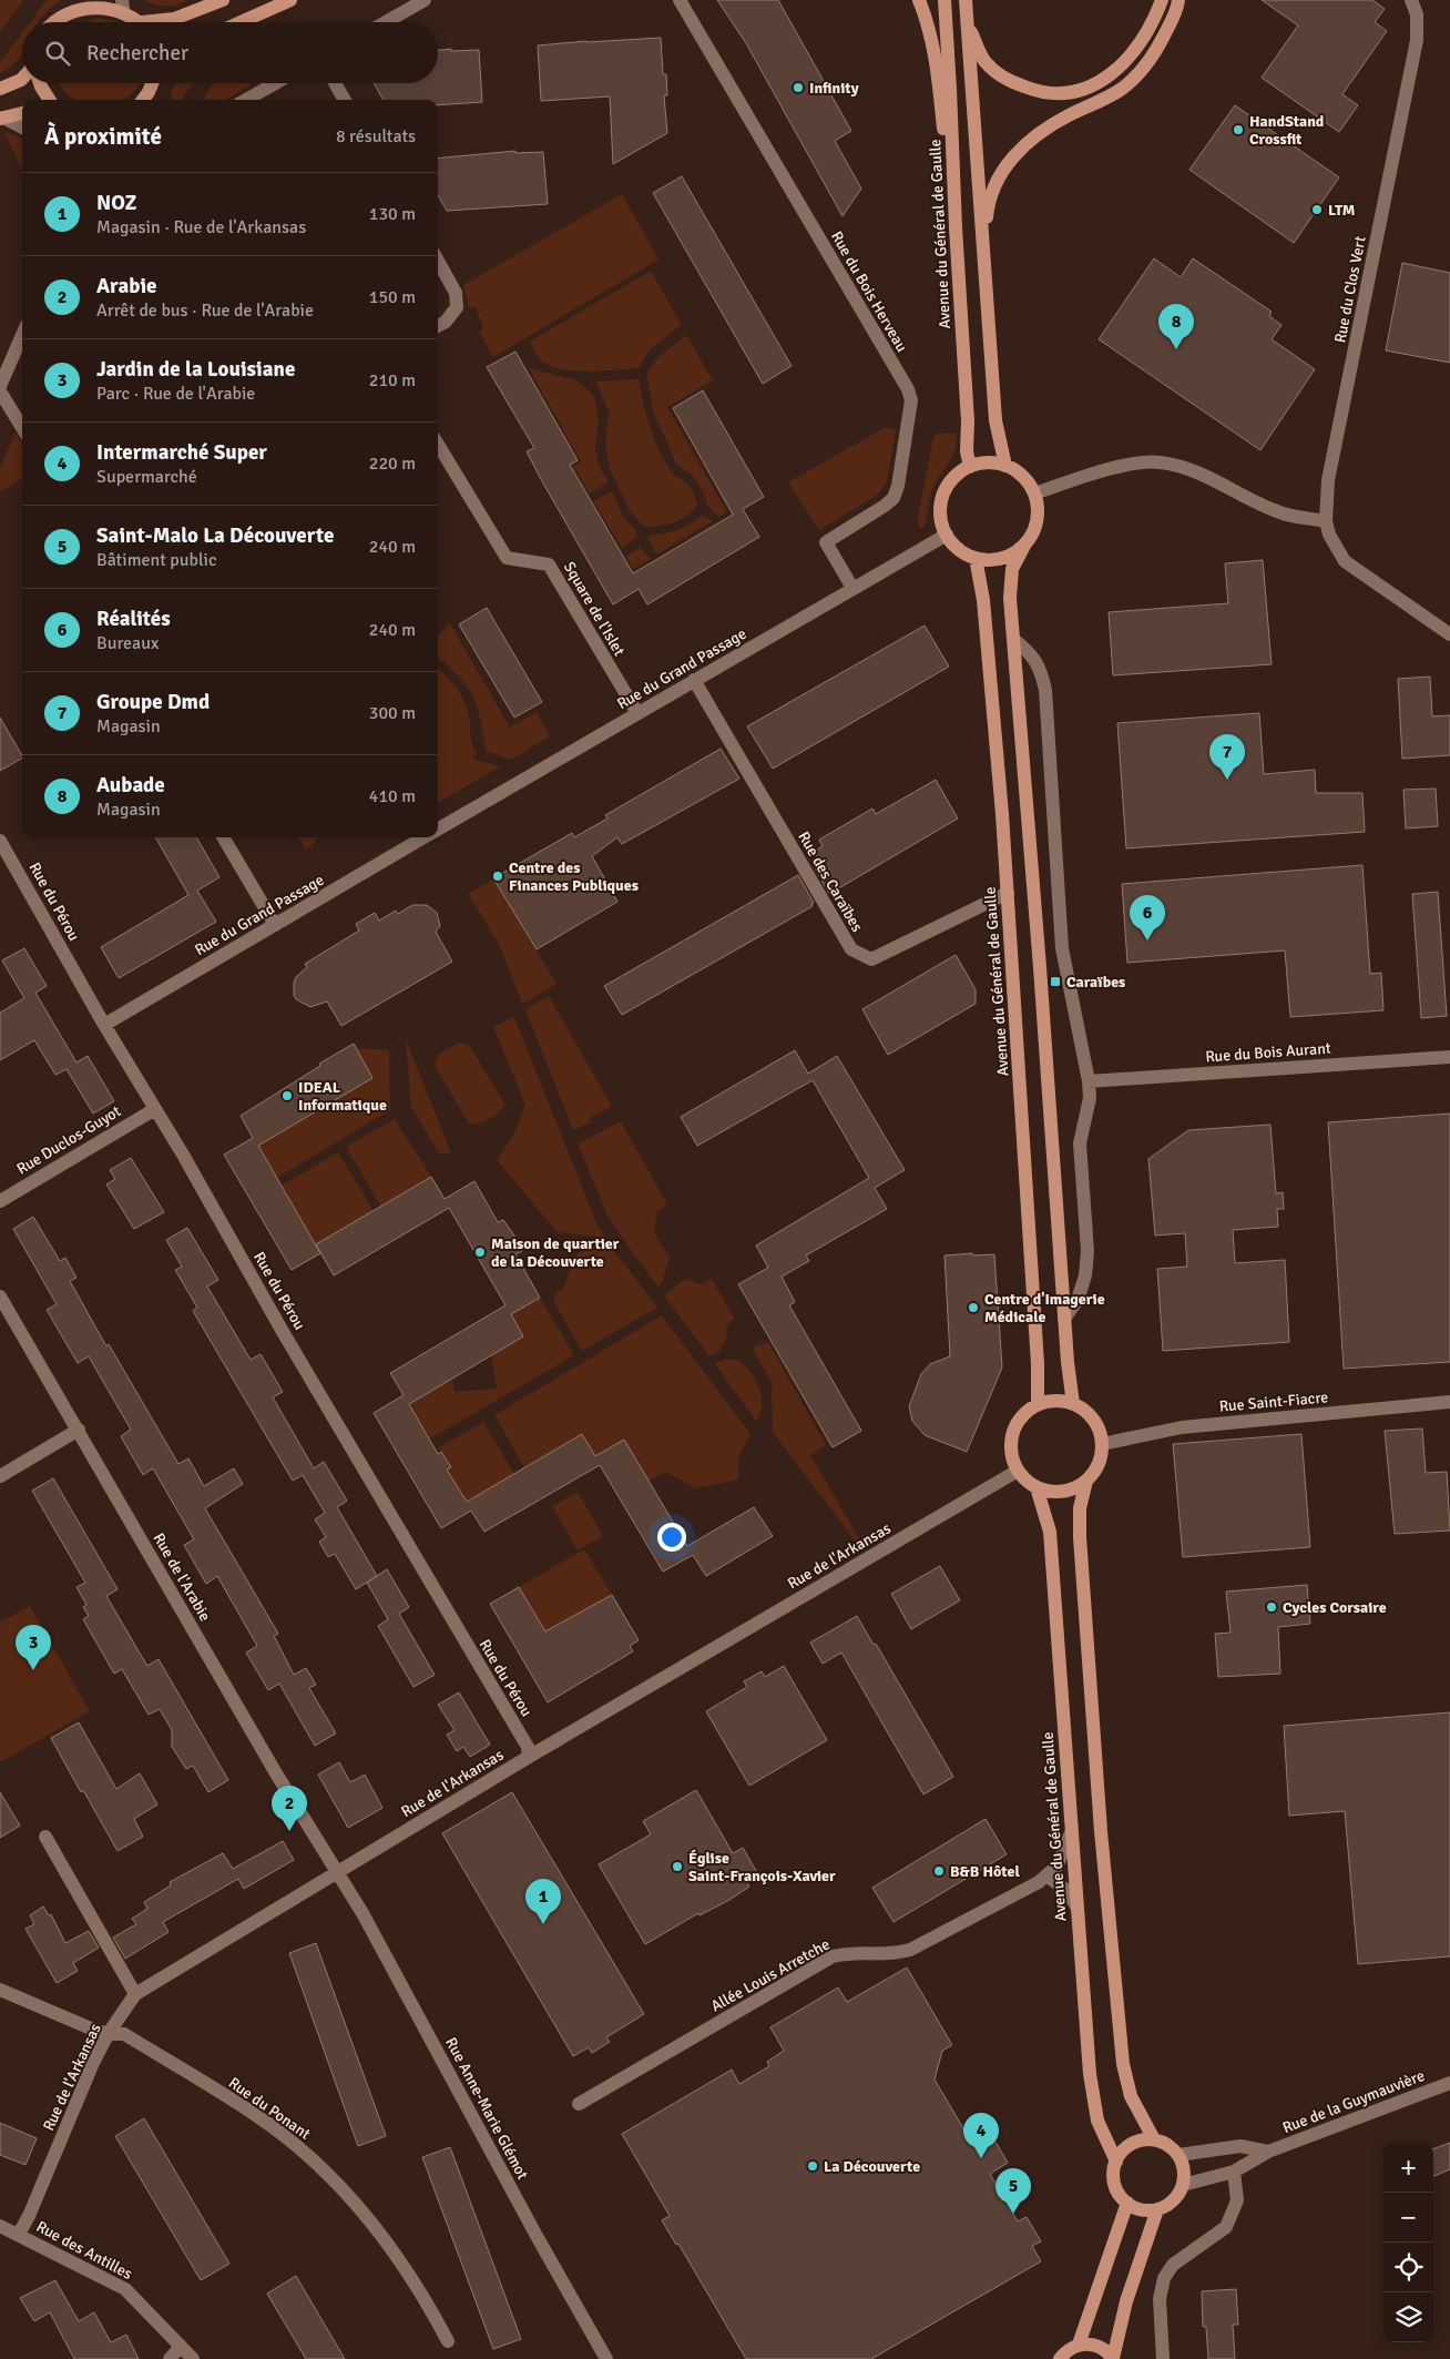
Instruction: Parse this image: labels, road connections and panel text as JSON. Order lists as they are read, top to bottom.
{
  "streets": {
    "main road": ["Avenue du Général de Gaulle"],
    "street": [
      "Rue du Clos Vert",
      "Rue du Bois Herveau",
      "Square de l'Islet",
      "Rue du Grand Passage",
      "Rue des Caraïbes",
      "Rue du Pérou",
      "Rue du Bois Aurant",
      "Rue Duclos-Guyot",
      "Rue Saint-Fiacre",
      "Rue de l'Arkansas",
      "Rue de l'Arabie",
      "Allée Louis Arretche",
      "Rue de la Guymauvière",
      "Rue du Ponant",
      "Rue Anne-Marie Glémot",
      "Rue des Antilles"
    ]
  },
  "crossings": [
    ["Avenue du Général de Gaulle", "Rue du Grand Passage"],
    ["Avenue du Général de Gaulle", "Rue des Caraïbes"],
    ["Avenue du Général de Gaulle", "Rue Saint-Fiacre"],
    ["Avenue du Général de Gaulle", "Rue de l'Arkansas"],
    ["Avenue du Général de Gaulle", "Allée Louis Arretche"],
    ["Avenue du Général de Gaulle", "Rue de la Guymauvière"],
    ["Rue du Bois Herveau", "Rue du Grand Passage"],
    ["Square de l'Islet", "Rue du Grand Passage"],
    ["Rue du Grand Passage", "Rue des Caraïbes"],
    ["Rue du Grand Passage", "Rue du Pérou"],
    ["Rue du Pérou", "Rue Duclos-Guyot"],
    ["Rue du Pérou", "Rue de l'Arkansas"],
    ["Rue Saint-Fiacre", "Rue de l'Arkansas"],
    ["Rue de l'Arkansas", "Rue de l'Arabie"],
    ["Rue de l'Arkansas", "Rue du Ponant"],
    ["Rue de l'Arkansas", "Rue Anne-Marie Glémot"],
    ["Rue de l'Arkansas", "Rue des Antilles"],
    ["Rue de l'Arabie", "Rue Anne-Marie Glémot"]
  ],
  "places": {
    "other": [
      "Infinity",
      "HandStand Crossfit",
      "LTM",
      "Centre des Finances Publiques",
      "IDEAL Informatique",
      "Maison de quartier de la Découverte",
      "Centre d'Imagerie Médicale",
      "Cycles Corsaire",
      "Église Saint-François-Xavier",
      "B&B Hôtel",
      "La Découverte"
    ],
    "transit": ["Caraïbes"]
  },
  "page": {
    "search": "Rechercher",
    "heading": ["À proximité", "8 résultats"],
    "list": [
      {
        "mark": "1",
        "name": "NOZ",
        "note": "Magasin · Rue de l'Arkansas",
        "value": "130 m"
      },
      {
        "mark": "2",
        "name": "Arabie",
        "note": "Arrêt de bus · Rue de l'Arabie",
        "value": "150 m"
      },
      {
        "mark": "3",
        "name": "Jardin de la Louisiane",
        "note": "Parc · Rue de l'Arabie",
        "value": "210 m"
      },
      {
        "mark": "4",
        "name": "Intermarché Super",
        "note": "Supermarché",
        "value": "220 m"
      },
      {
        "mark": "5",
        "name": "Saint-Malo La Découverte",
        "note": "Bâtiment public",
        "value": "240 m"
      },
      {
        "mark": "6",
        "name": "Réalités",
        "note": "Bureaux",
        "value": "240 m"
      },
      {
        "mark": "7",
        "name": "Groupe Dmd",
        "note": "Magasin",
        "value": "300 m"
      },
      {
        "mark": "8",
        "name": "Aubade",
        "note": "Magasin",
        "value": "410 m"
      }
    ],
    "pins": [
      "8",
      "7",
      "6",
      "3",
      "2",
      "1",
      "4",
      "5"
    ],
    "map_buttons": ["+", "−"]
  }
}
